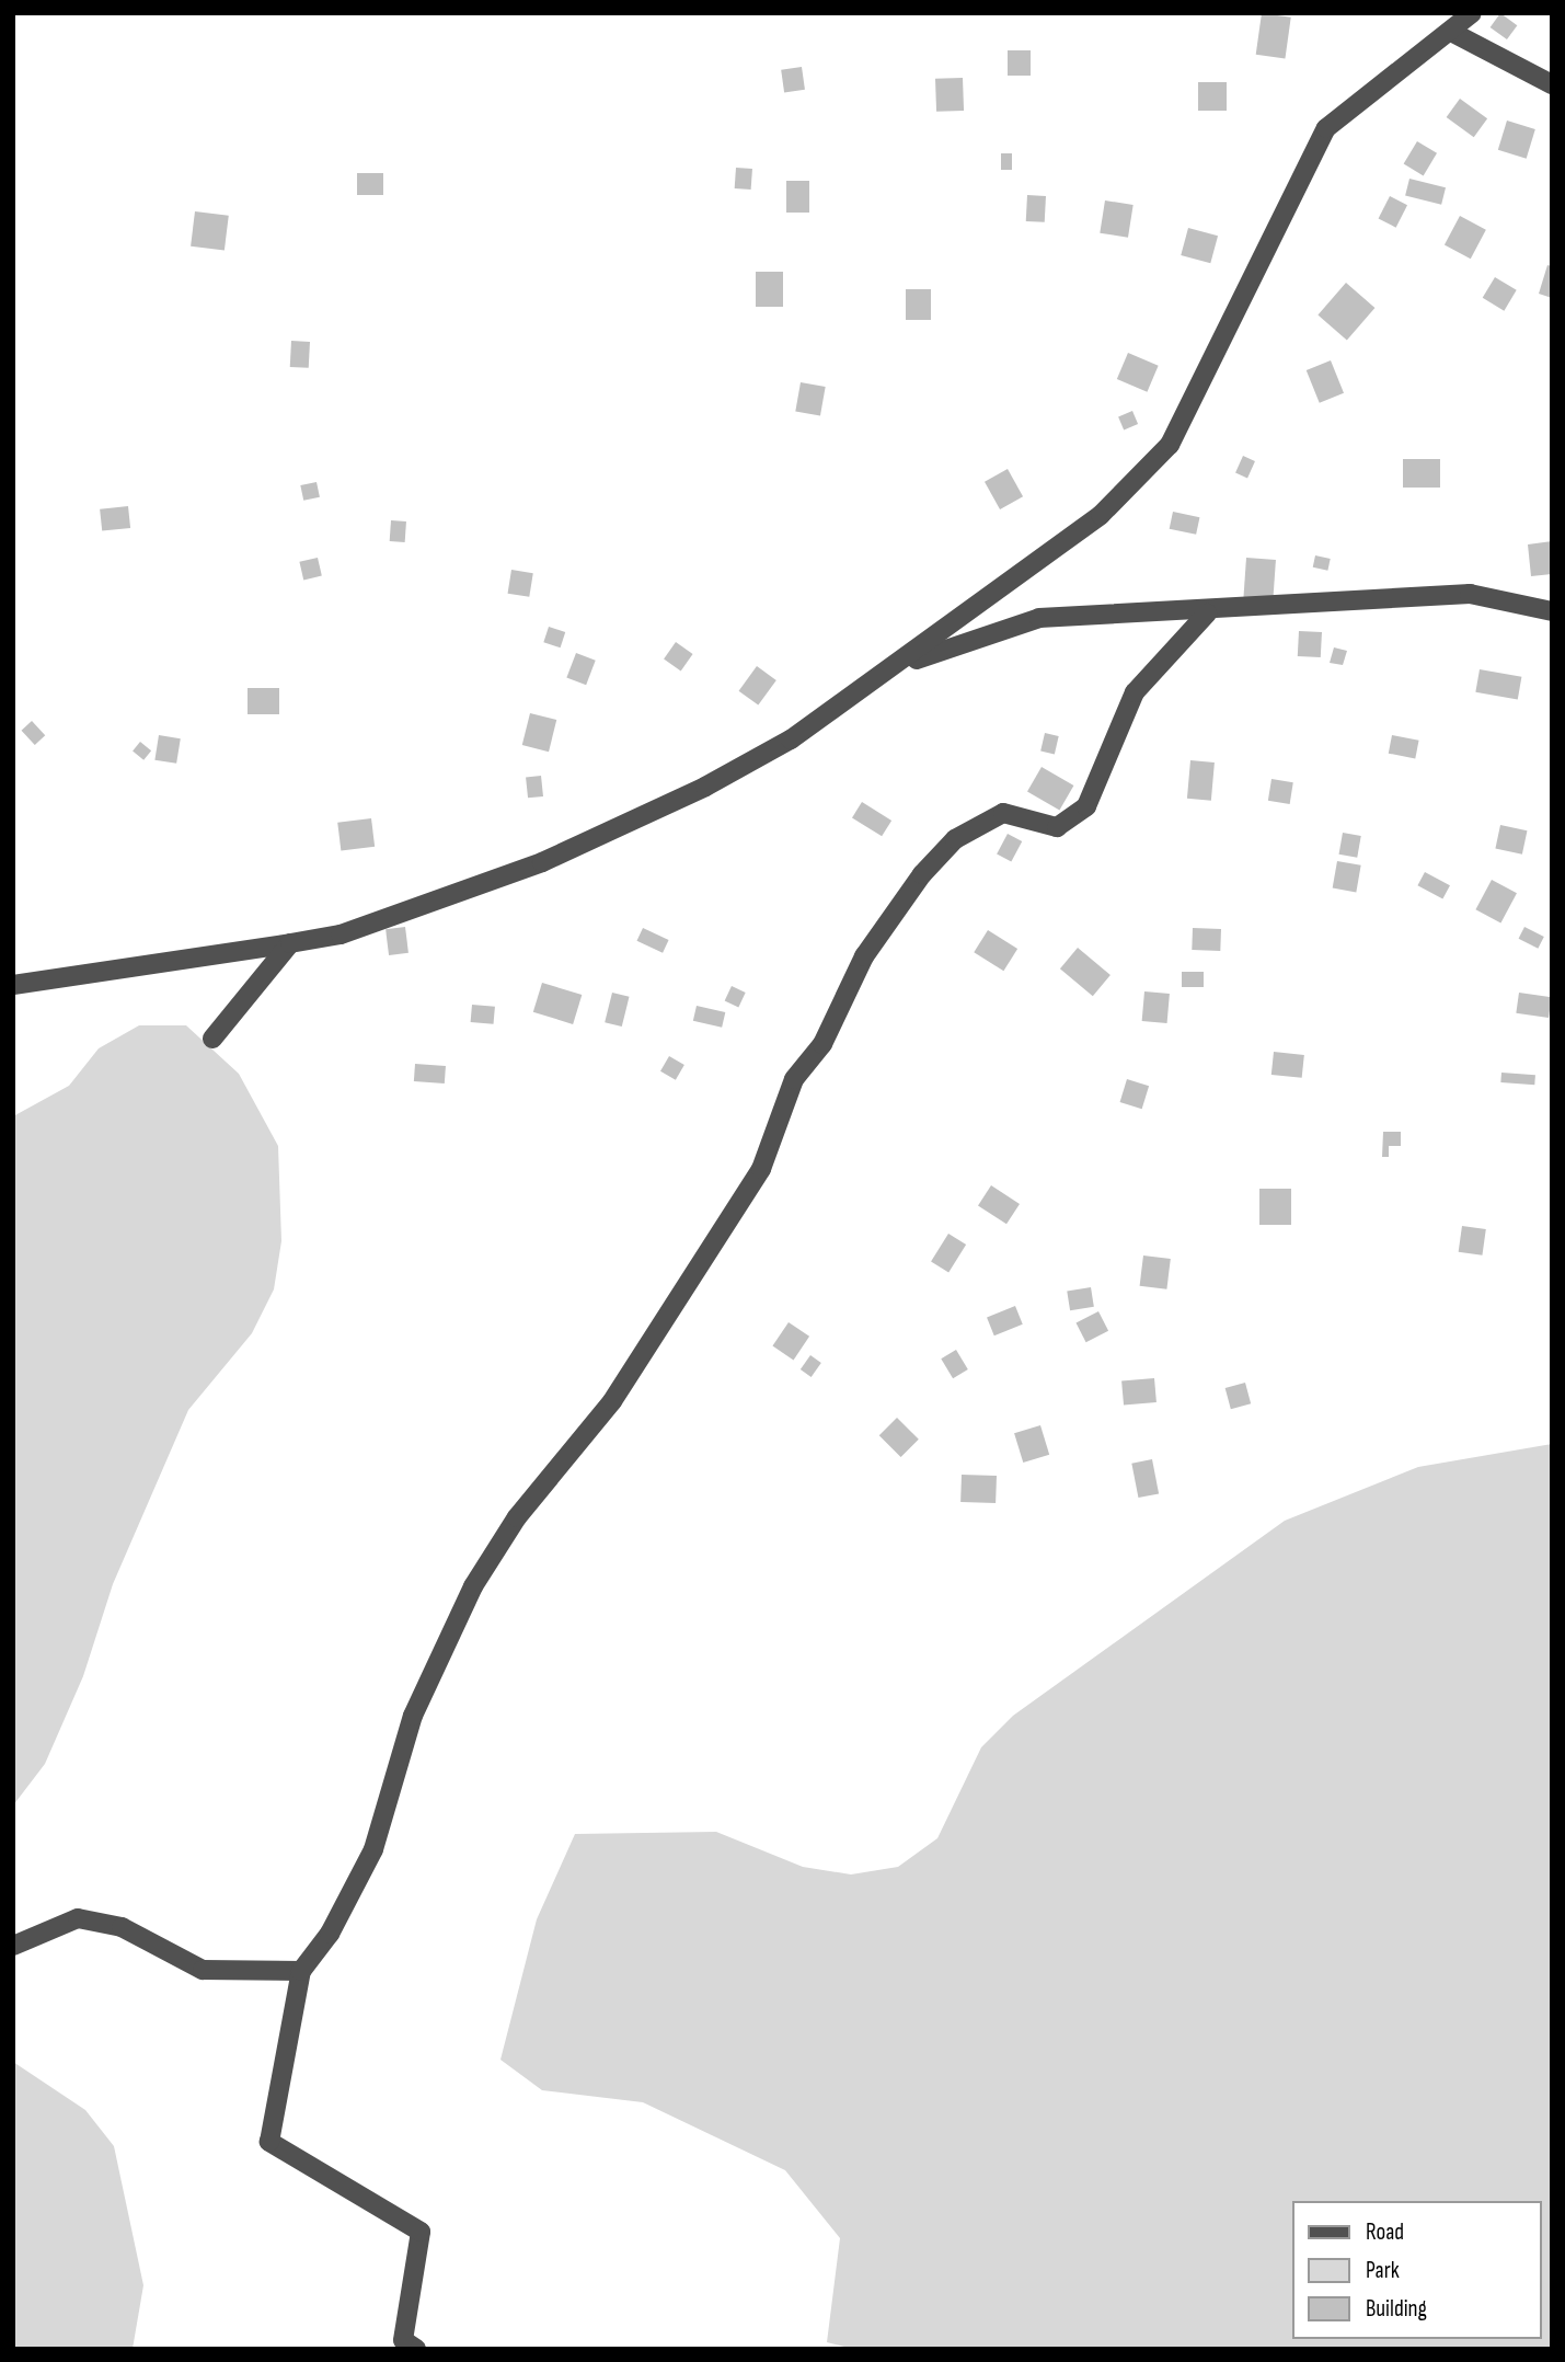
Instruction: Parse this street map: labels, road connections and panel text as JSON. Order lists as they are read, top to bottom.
{
  "legend": ["Road", "Park", "Building"]
}
